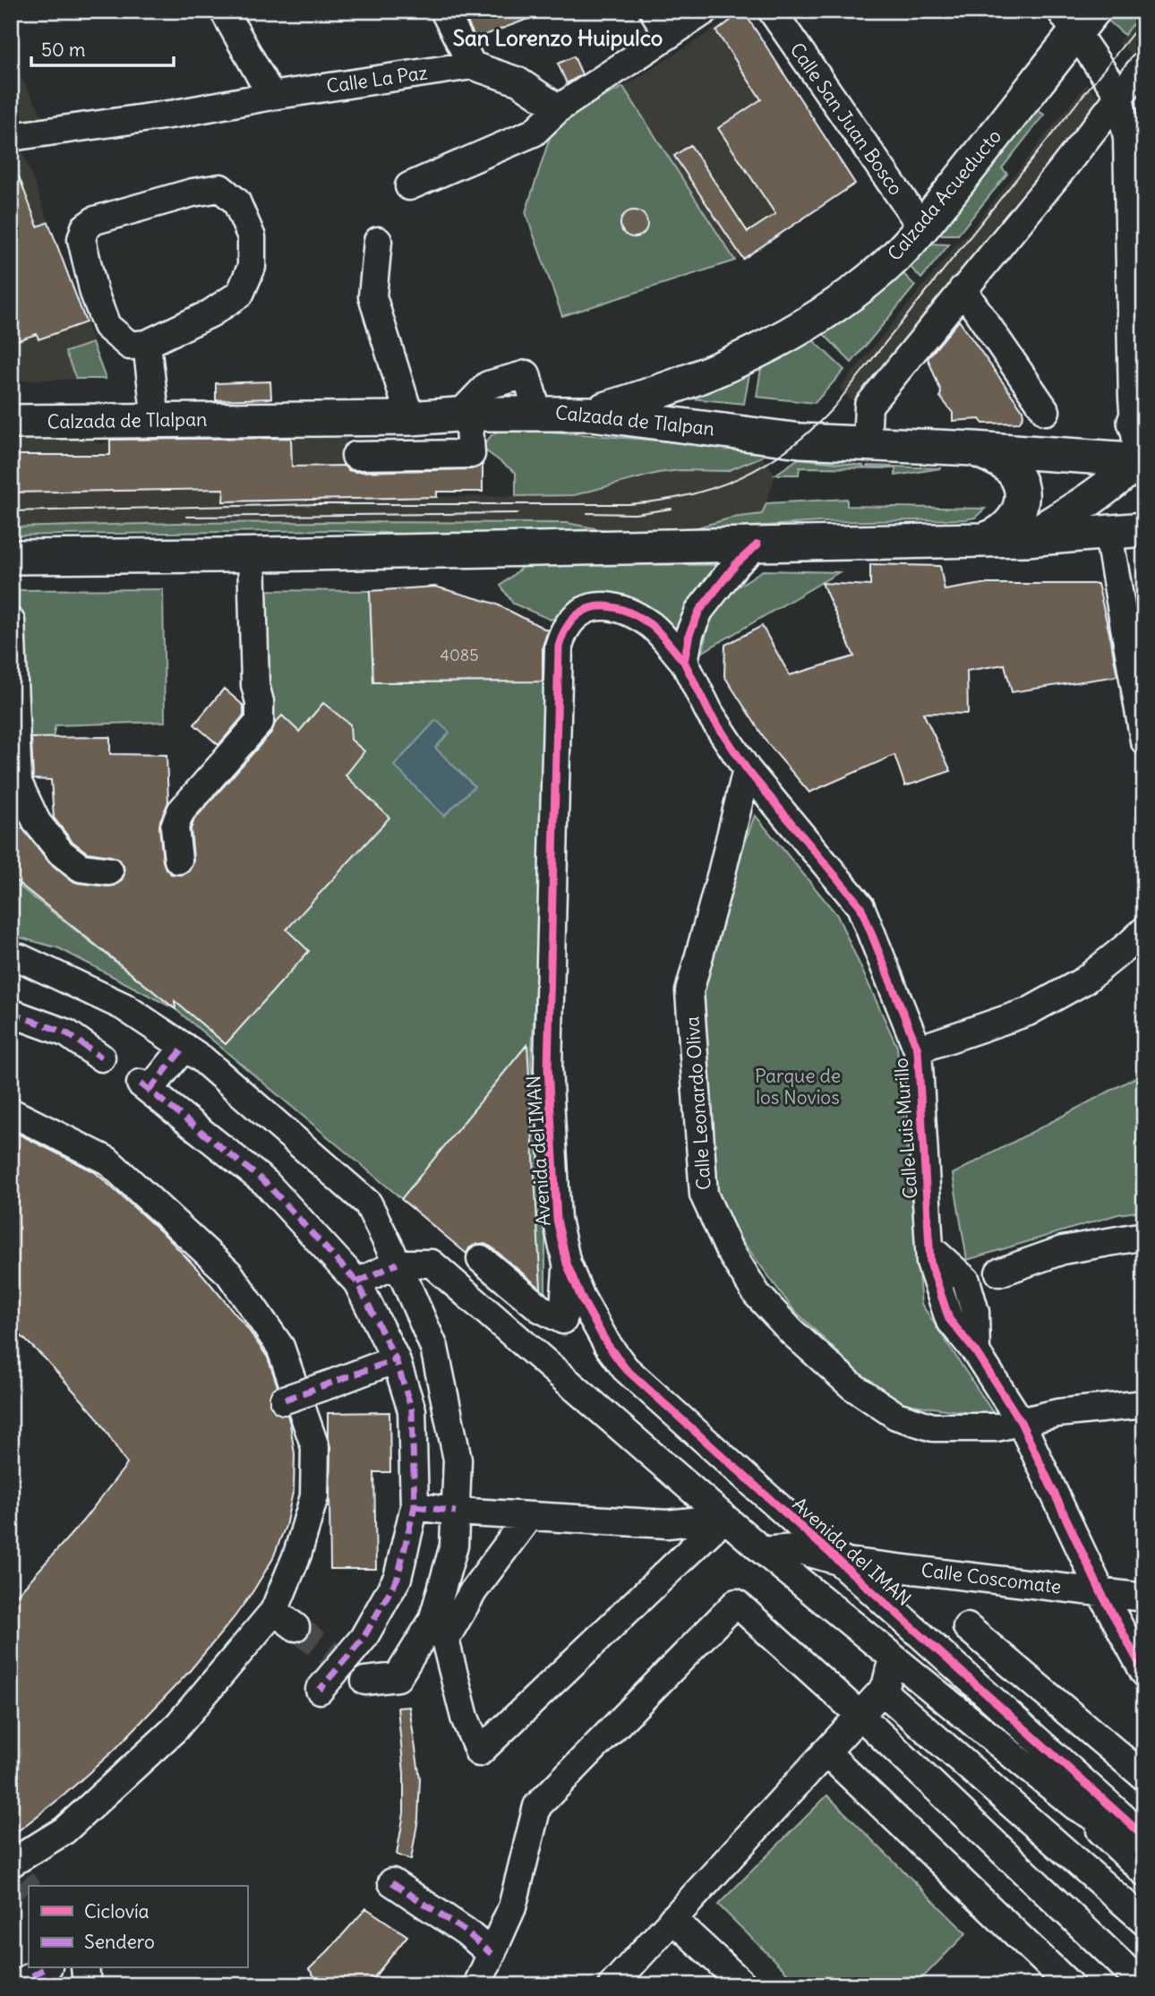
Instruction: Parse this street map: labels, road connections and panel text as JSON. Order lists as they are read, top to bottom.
{
  "streets": {
    "main road": ["Calzada Acueducto", "Calzada de Tlalpan"],
    "street": [
      "Calle La Paz",
      "Calle San Juan Bosco",
      "Calle Leonardo Oliva",
      "Calle Luis Murillo",
      "Avenida del IMAN",
      "Calle Coscomate"
    ]
  },
  "crossings": [
    ["Calle San Juan Bosco", "Calzada Acueducto"],
    ["Calzada Acueducto", "Calzada de Tlalpan"],
    ["Calle Leonardo Oliva", "Calle Luis Murillo"],
    ["Calle Luis Murillo", "Avenida del IMAN"],
    ["Calle Luis Murillo", "Calle Coscomate"],
    ["Avenida del IMAN", "Calle Coscomate"]
  ],
  "districts": ["San Lorenzo Huipulco"],
  "parks": ["Parque de los Novios"],
  "house_numbers": ["4085"],
  "legend": ["Ciclovía", "Sendero"],
  "scale_bar": "50 m"
}
